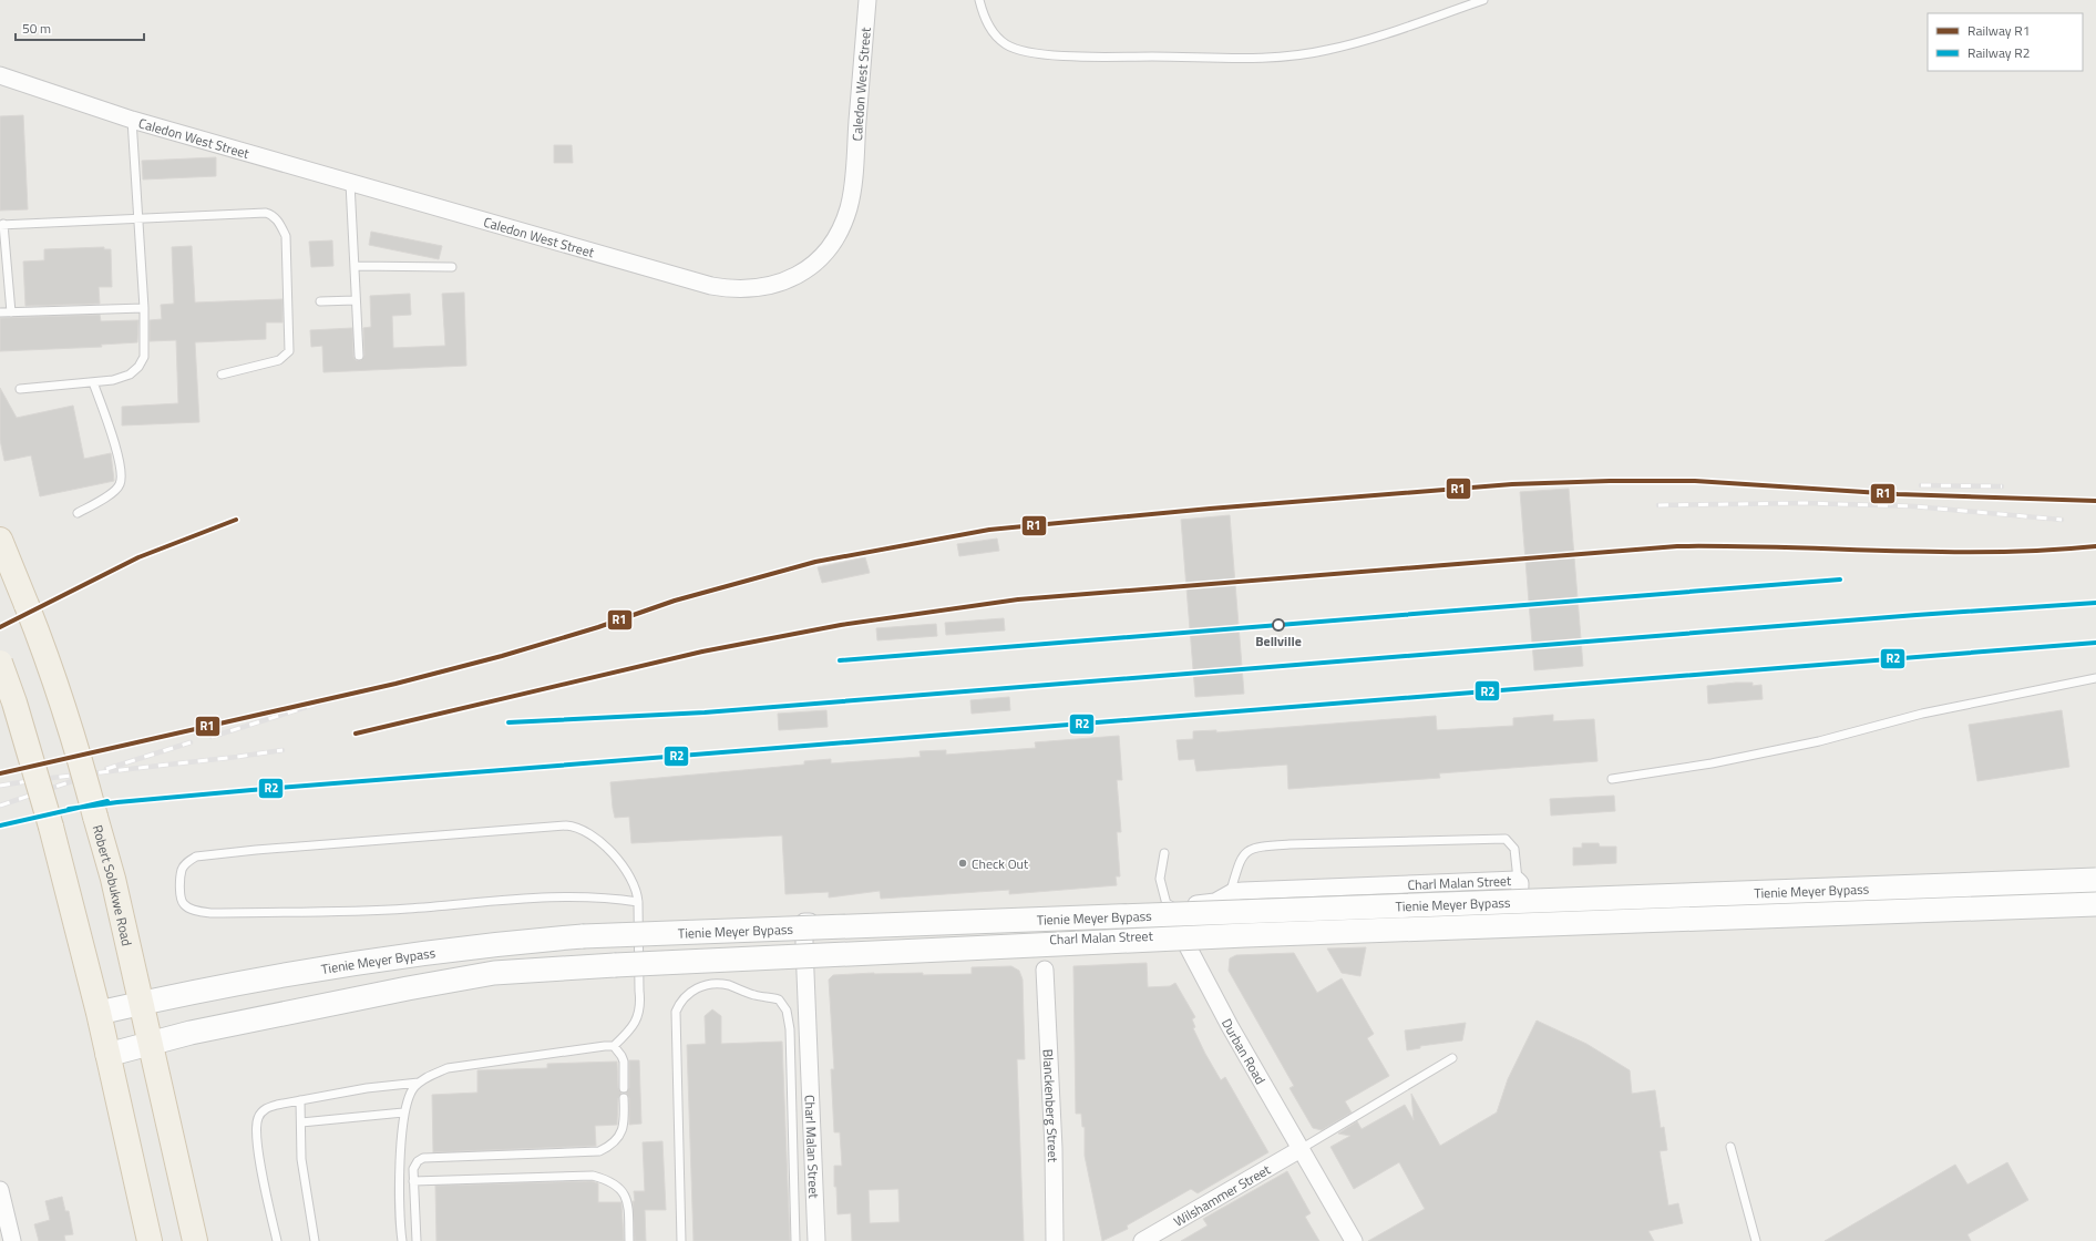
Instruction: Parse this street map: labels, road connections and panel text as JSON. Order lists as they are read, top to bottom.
{
  "streets": {
    "main road": ["Robert Sobukwe Road", "Tienie Meyer Bypass"],
    "street": [
      "Caledon West Street",
      "Charl Malan Street",
      "Durban Road",
      "Blanckenberg Street",
      "Wilshammer Street"
    ]
  },
  "crossings": [
    ["Charl Malan Street", "Durban Road"],
    ["Robert Sobukwe Road", "Tienie Meyer Bypass"],
    ["Durban Road", "Wilshammer Street"]
  ],
  "places": ["Bellville", "Check Out"],
  "lines": ["rail line R1", "rail line R2"],
  "legend": ["Railway R1", "Railway R2"],
  "scale_bar": "50 m"
}
